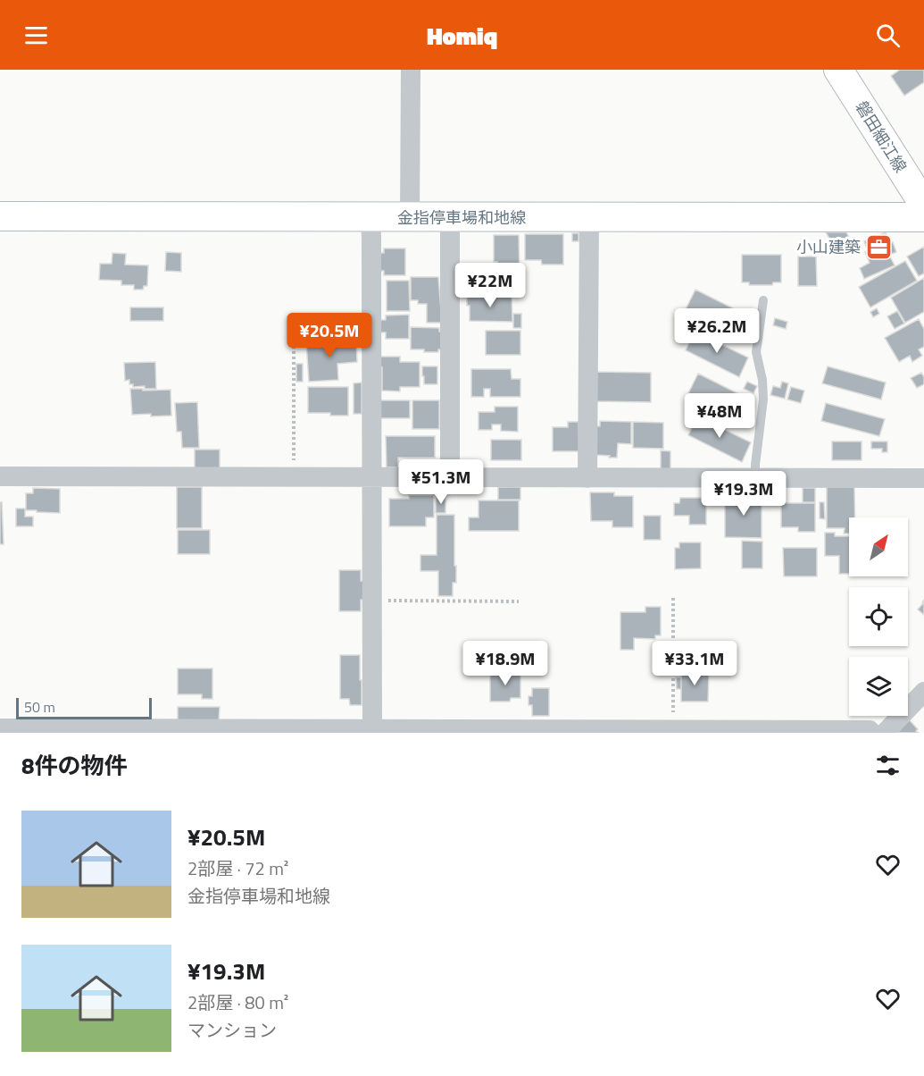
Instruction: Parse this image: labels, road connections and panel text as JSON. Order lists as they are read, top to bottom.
{
  "streets": {
    "main road": ["磐田細江線", "金指停車場和地線"]
  },
  "places": {
    "office": ["小山建築"]
  },
  "scale_bar": "50 m",
  "north": "top right",
  "page": {
    "header": "Homiq",
    "price": [
      "¥22M",
      "¥26.2M",
      "¥20.5M",
      "¥48M",
      "¥51.3M",
      "¥19.3M",
      "¥18.9M",
      "¥33.1M"
    ],
    "scale": "50 m",
    "heading": "8件の物件",
    "list": [
      {
        "name": "¥20.5M",
        "note": "2部屋 · 72 m² · 金指停車場和地線"
      },
      {
        "name": "¥19.3M",
        "note": "2部屋 · 80 m² · マンション"
      }
    ]
  }
}
